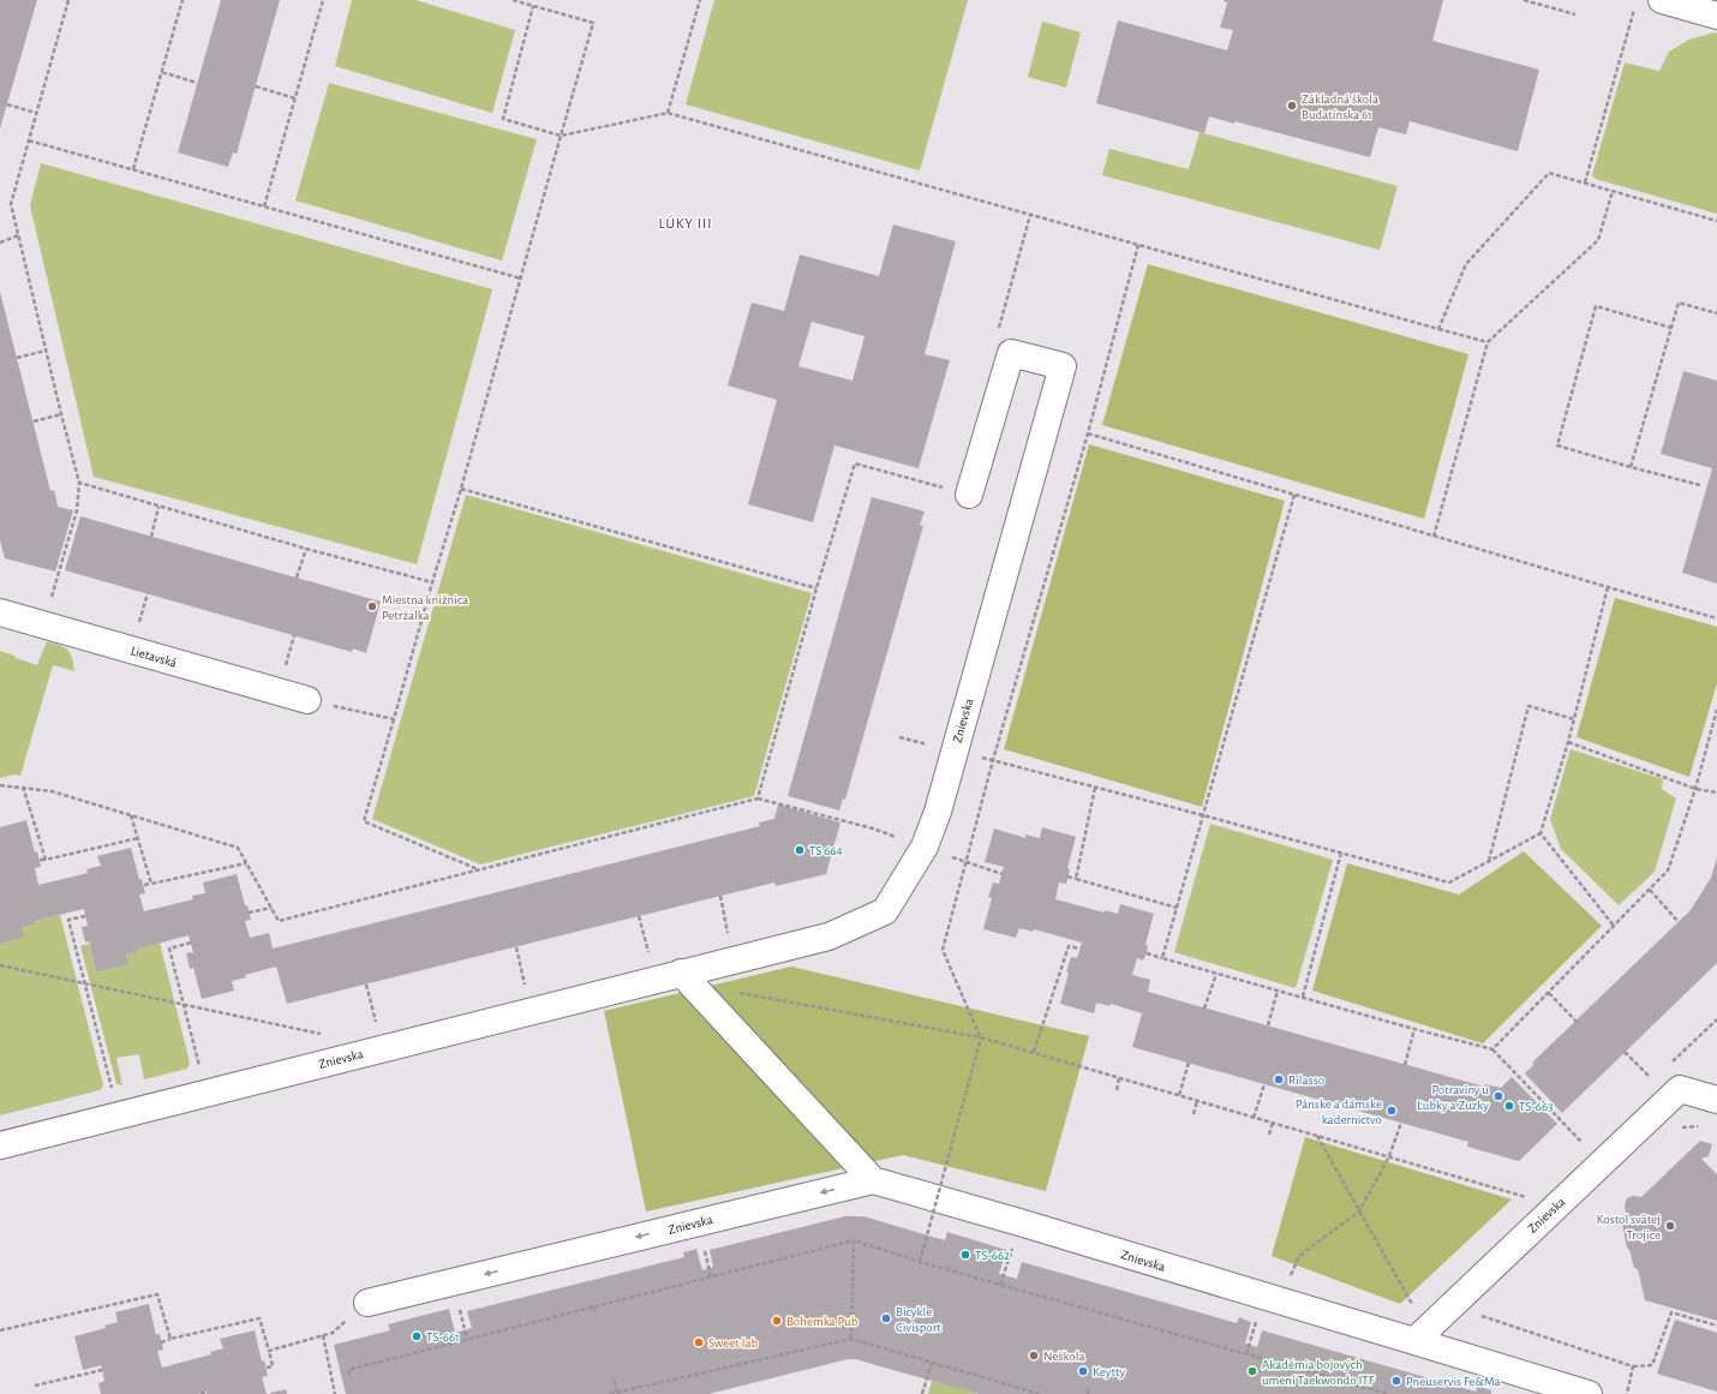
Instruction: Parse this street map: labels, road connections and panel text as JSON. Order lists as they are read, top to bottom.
{
  "streets": {
    "street": ["Lietavská", "Znievska"]
  },
  "districts": ["LÚKY III"],
  "places": [
    "Základná škola Budatínska 61",
    "Miestna knižnica Petržalka",
    "TS 664",
    "Rilasso",
    "Potraviny u Ľubky a Zuzky",
    "TS-663",
    "Pánske a dámske kaderníctvo",
    "Kostol svätej Trojice",
    "TS-662",
    "Bicykle Civisport",
    "Bohemka Pub",
    "TS-661",
    "Sweet lab",
    "Neškola",
    "Keytty",
    "Akadémia bojových umení Taekwondo ITF",
    "Pneuservis Fe&Ma"
  ]
}
